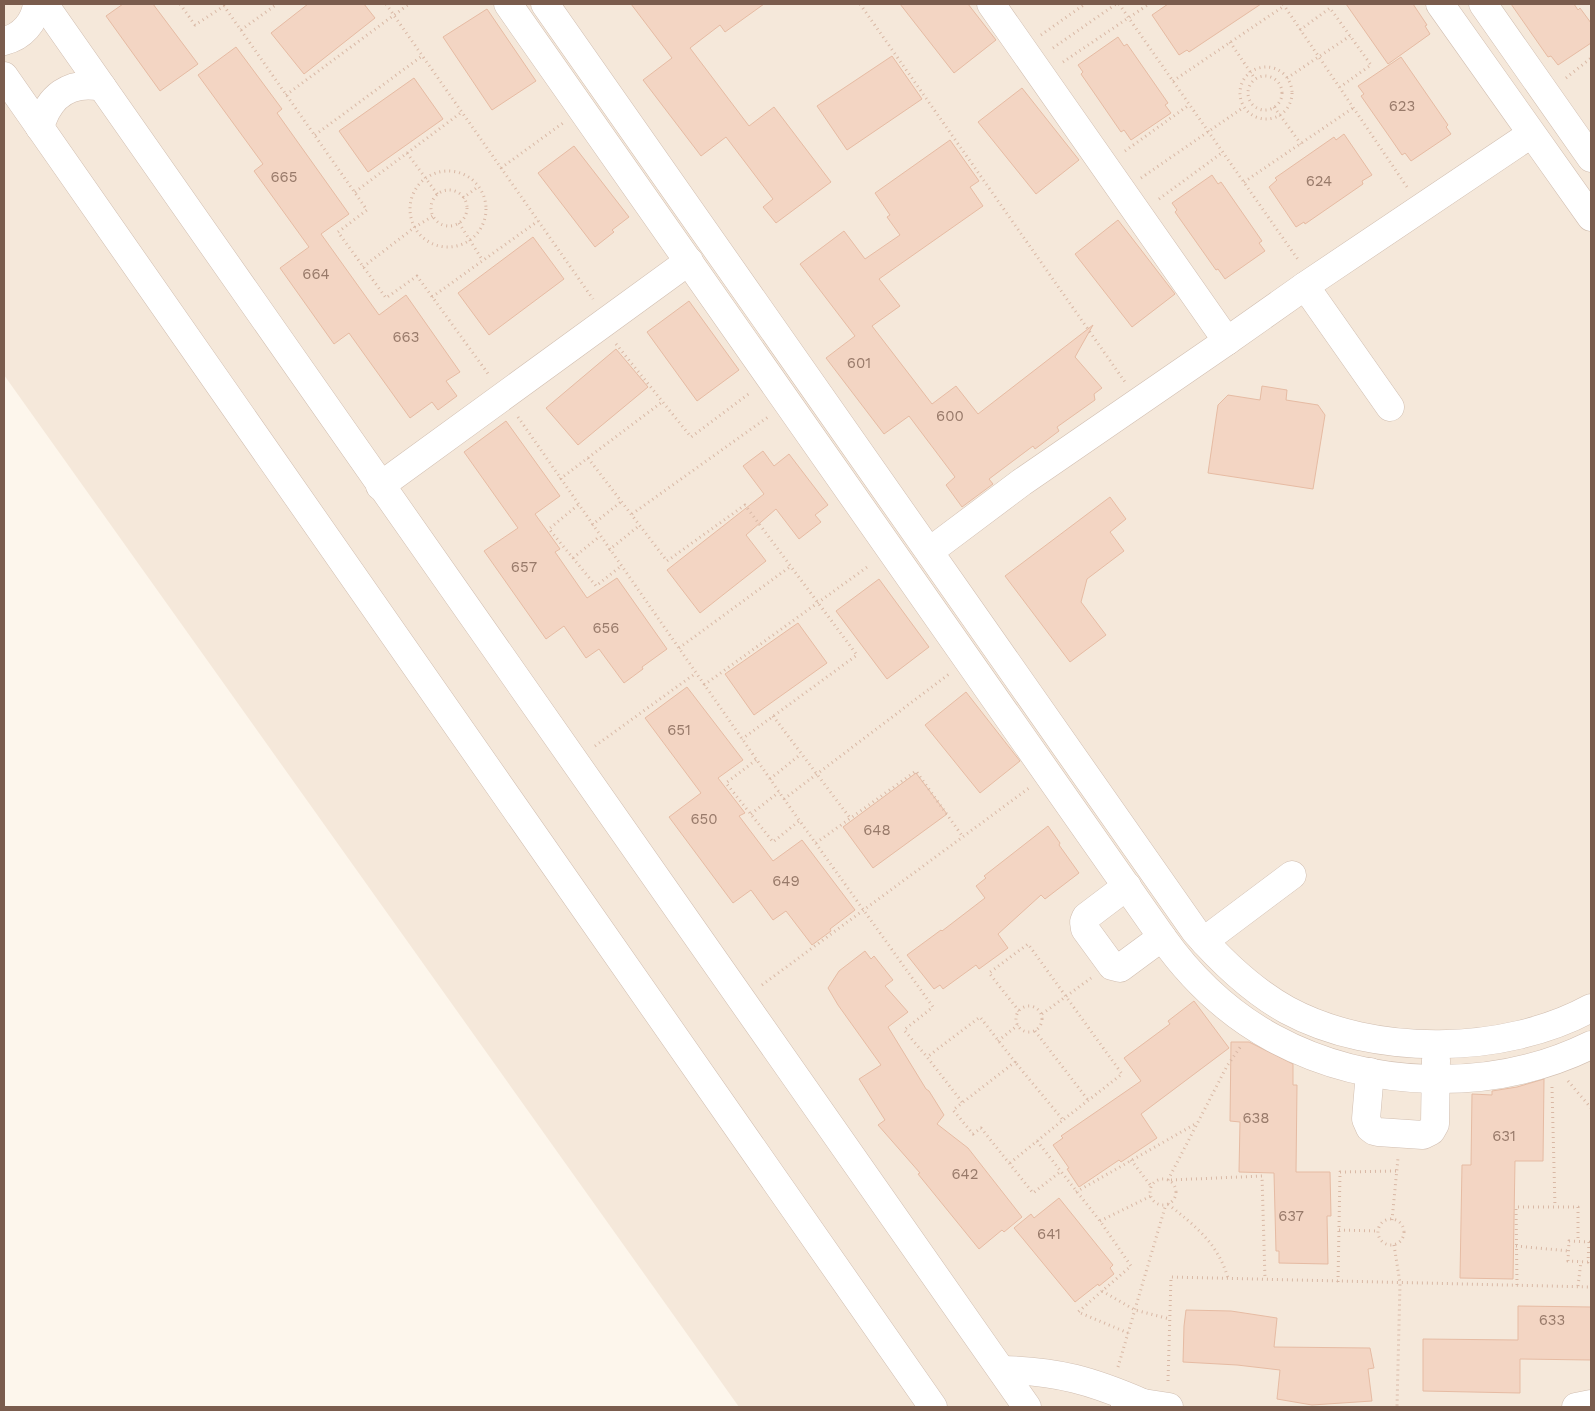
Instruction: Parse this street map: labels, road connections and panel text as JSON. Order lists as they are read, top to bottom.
{
  "house_numbers": [
    "623",
    "665",
    "624",
    "664",
    "663",
    "601",
    "600",
    "657",
    "656",
    "651",
    "650",
    "648",
    "649",
    "638",
    "631",
    "642",
    "637",
    "641",
    "633"
  ]
}
